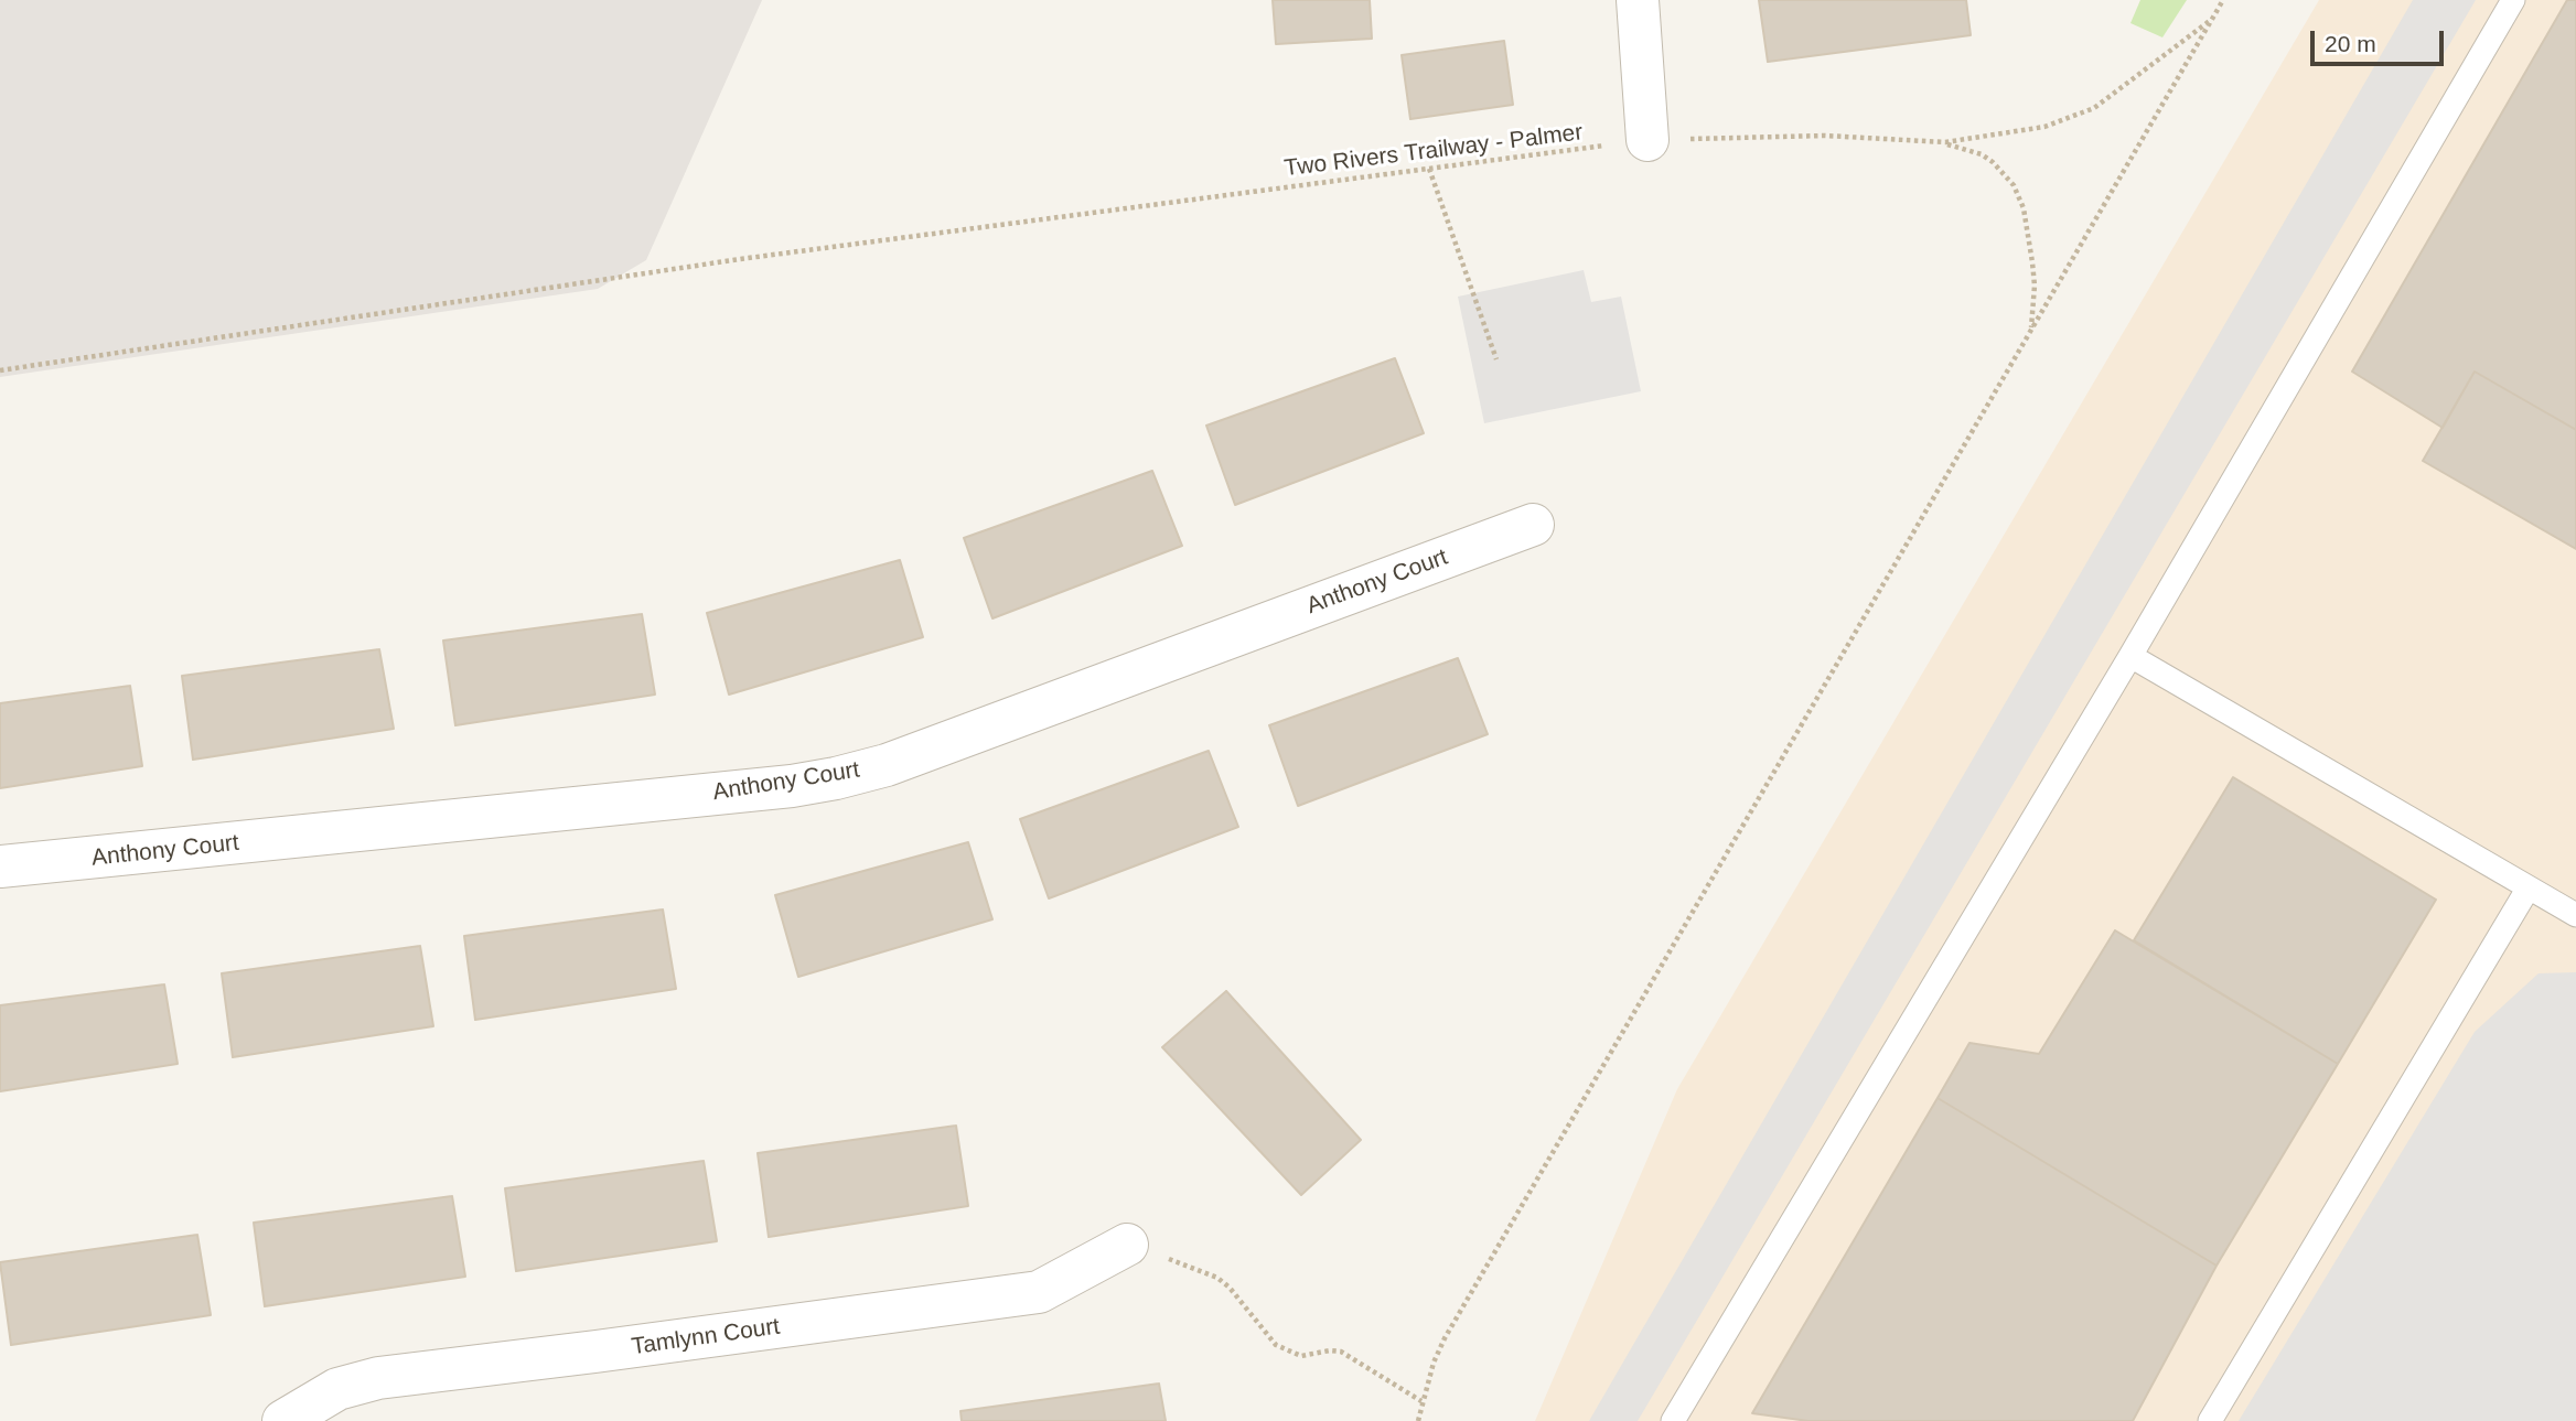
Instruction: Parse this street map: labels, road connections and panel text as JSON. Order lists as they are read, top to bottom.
{
  "streets": {
    "street": ["Anthony Court", "Tamlynn Court"],
    "path": ["Two Rivers Trailway - Palmer"]
  },
  "scale_bar": "20 m"
}
